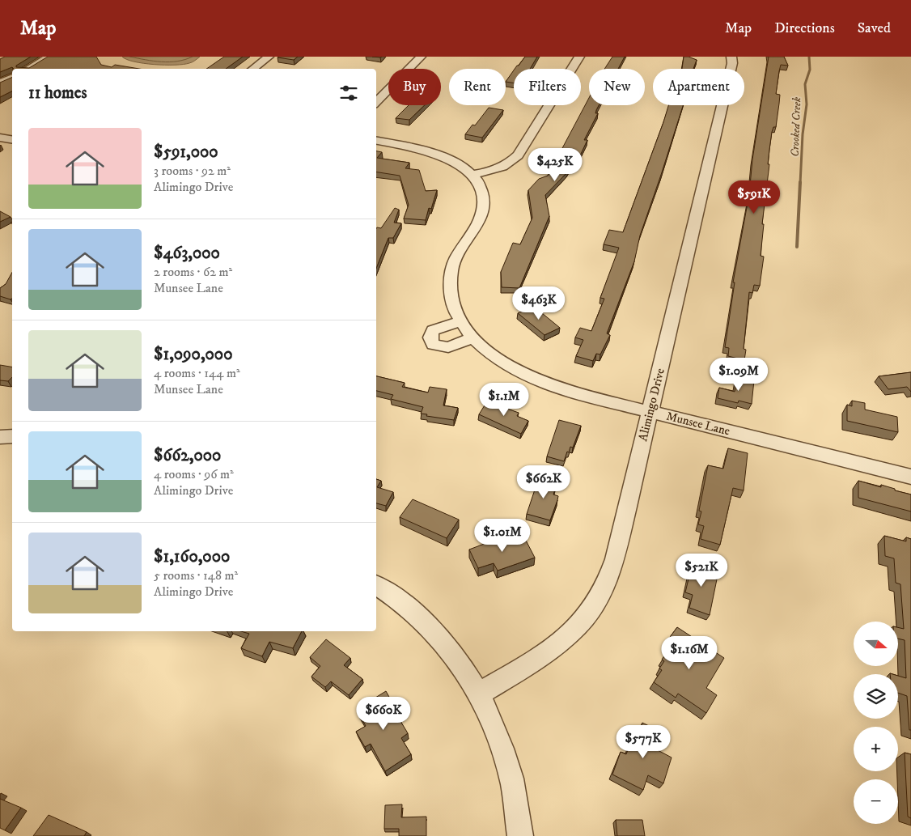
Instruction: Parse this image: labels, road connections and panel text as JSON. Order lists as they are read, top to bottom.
{
  "streets": {
    "street": ["Alimingo Drive", "Munsee Lane"]
  },
  "crossings": [
    ["Alimingo Drive", "Munsee Lane"]
  ],
  "water": ["Crooked Creek"],
  "north": "right",
  "page": {
    "header": "Map",
    "nav": ["Map", "Directions", "Saved"],
    "chip": [
      "Buy",
      "Rent",
      "Filters",
      "New",
      "Apartment"
    ],
    "heading": "11 homes",
    "list": [
      {
        "name": "$591,000",
        "note": "3 rooms · 92 m² · Alimingo Drive"
      },
      {
        "name": "$463,000",
        "note": "2 rooms · 62 m² · Munsee Lane"
      },
      {
        "name": "$1,090,000",
        "note": "4 rooms · 144 m² · Munsee Lane"
      },
      {
        "name": "$662,000",
        "note": "4 rooms · 96 m² · Alimingo Drive"
      },
      {
        "name": "$1,160,000",
        "note": "5 rooms · 148 m² · Alimingo Drive"
      }
    ],
    "price": [
      "$425K",
      "$591K",
      "$463K",
      "$1.09M",
      "$1.1M",
      "$662K",
      "$1.01M",
      "$521K",
      "$1.16M",
      "$660K",
      "$577K"
    ],
    "map_buttons": ["+", "−"]
  }
}
